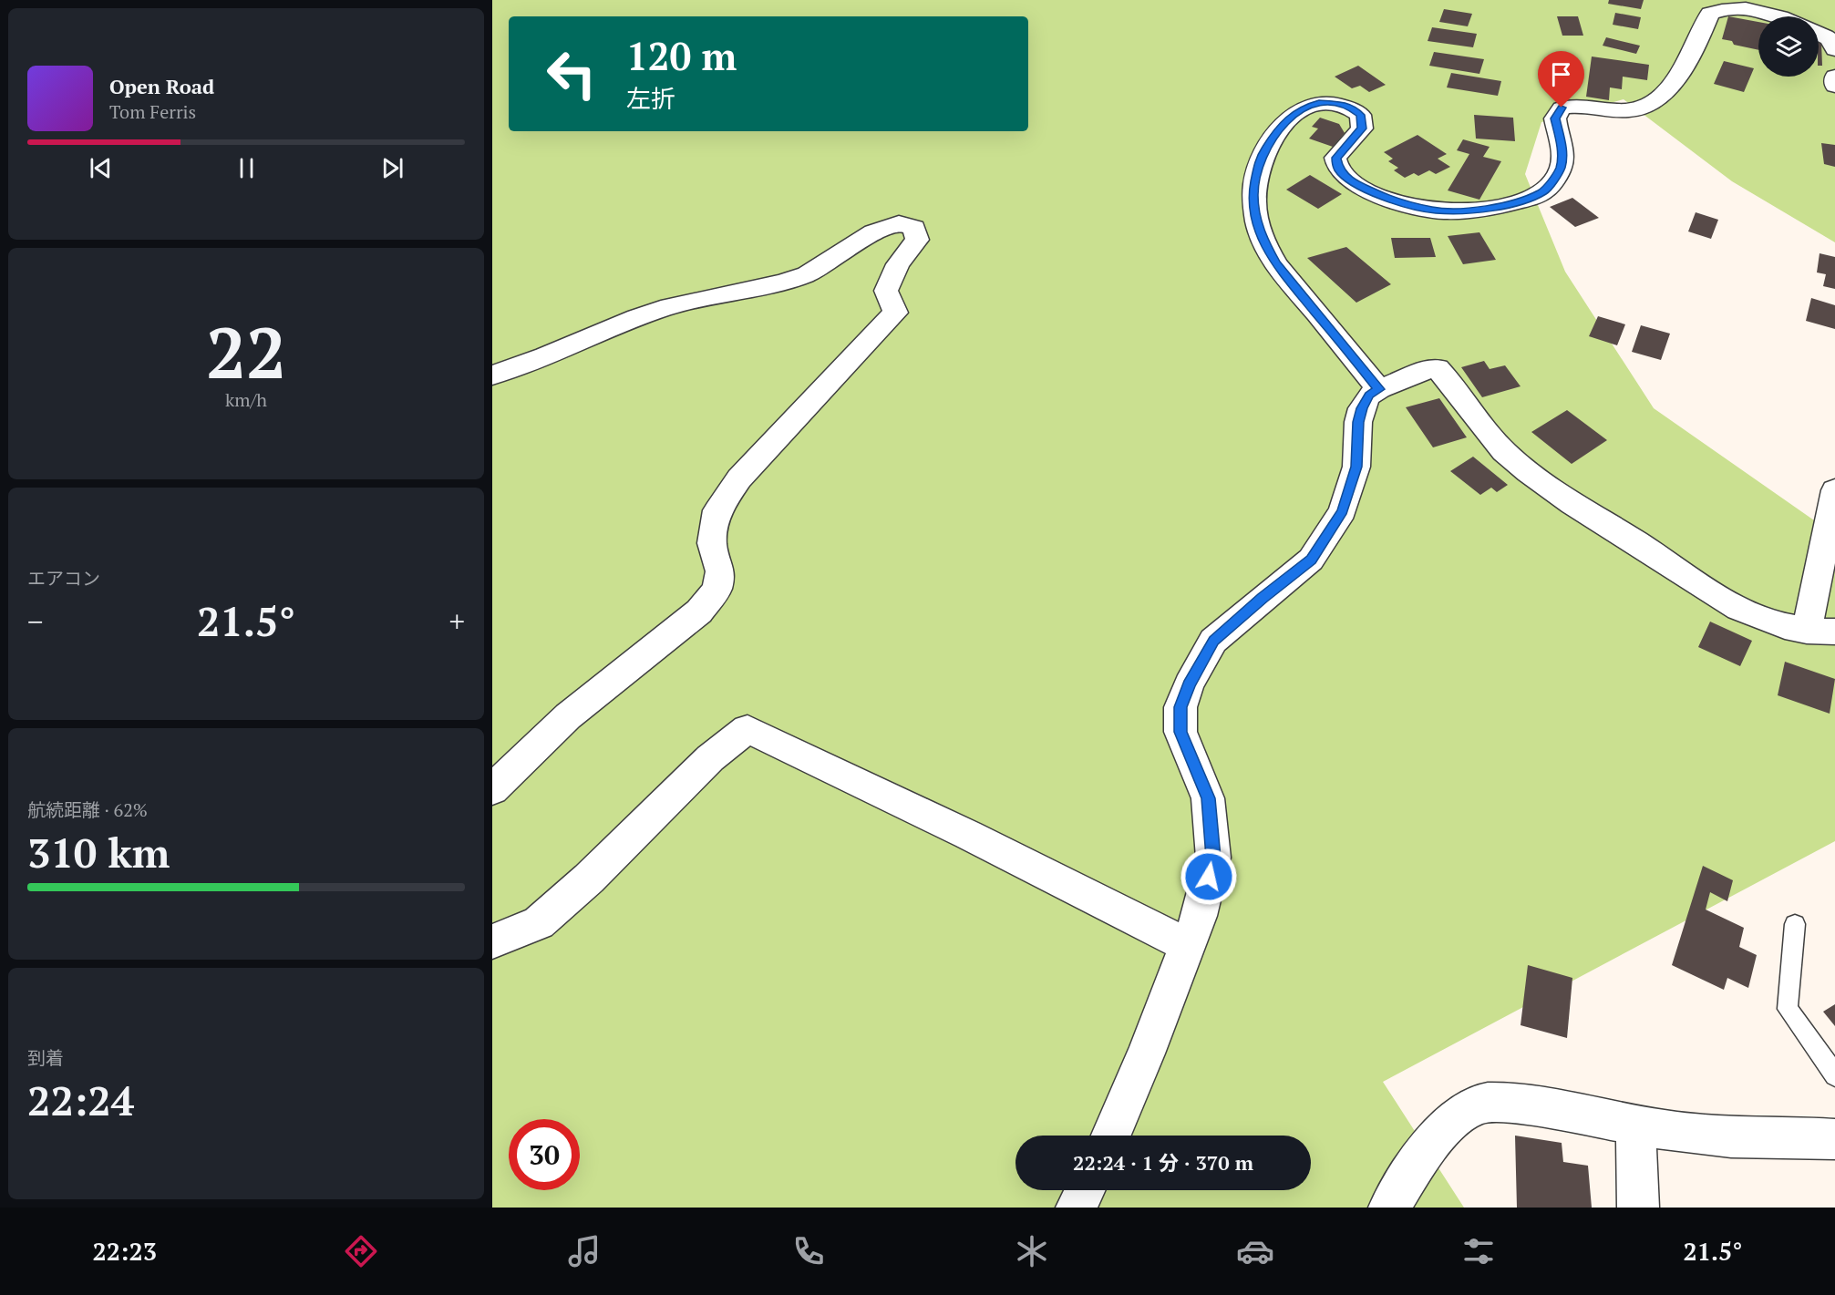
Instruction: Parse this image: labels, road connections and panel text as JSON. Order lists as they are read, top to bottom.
{
  "page": {
    "turn": ["120 m", "左折"],
    "song": ["Open Road", "Tom Ferris"],
    "tile": [
      ["22", "km/h"],
      "エアコン",
      ["航続距離 · 62%", "310 km"],
      ["到着", "22:24"]
    ],
    "heat": ["−", "21.5°", "+"],
    "limit": "30",
    "trip": "22:24 · 1 分 · 370 m",
    "tabs": ["22:23", "21.5°"]
  }
}
